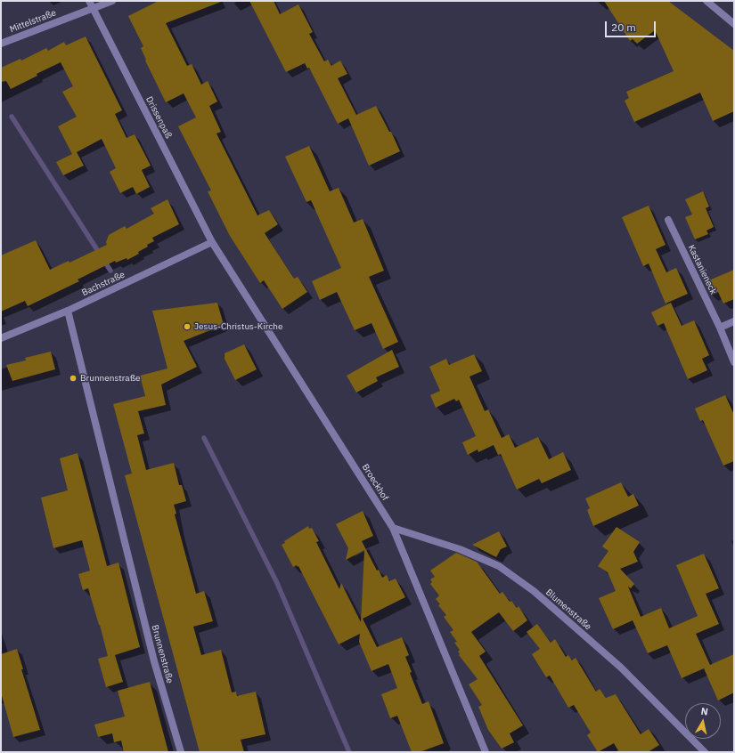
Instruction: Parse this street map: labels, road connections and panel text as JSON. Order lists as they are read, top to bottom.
{
  "streets": {
    "street": [
      "Mittelstraße",
      "Drissenpaß",
      "Kastanieneck",
      "Bachstraße",
      "Broeckhof",
      "Blumenstraße",
      "Brunnenstraße"
    ]
  },
  "crossings": [
    ["Mittelstraße", "Drissenpaß"],
    ["Drissenpaß", "Bachstraße"],
    ["Drissenpaß", "Broeckhof"],
    ["Bachstraße", "Broeckhof"],
    ["Bachstraße", "Brunnenstraße"],
    ["Broeckhof", "Blumenstraße"]
  ],
  "places": ["Jesus-Christus-Kirche", "Brunnenstraße"],
  "scale_bar": "20 m",
  "north": "top"
}
